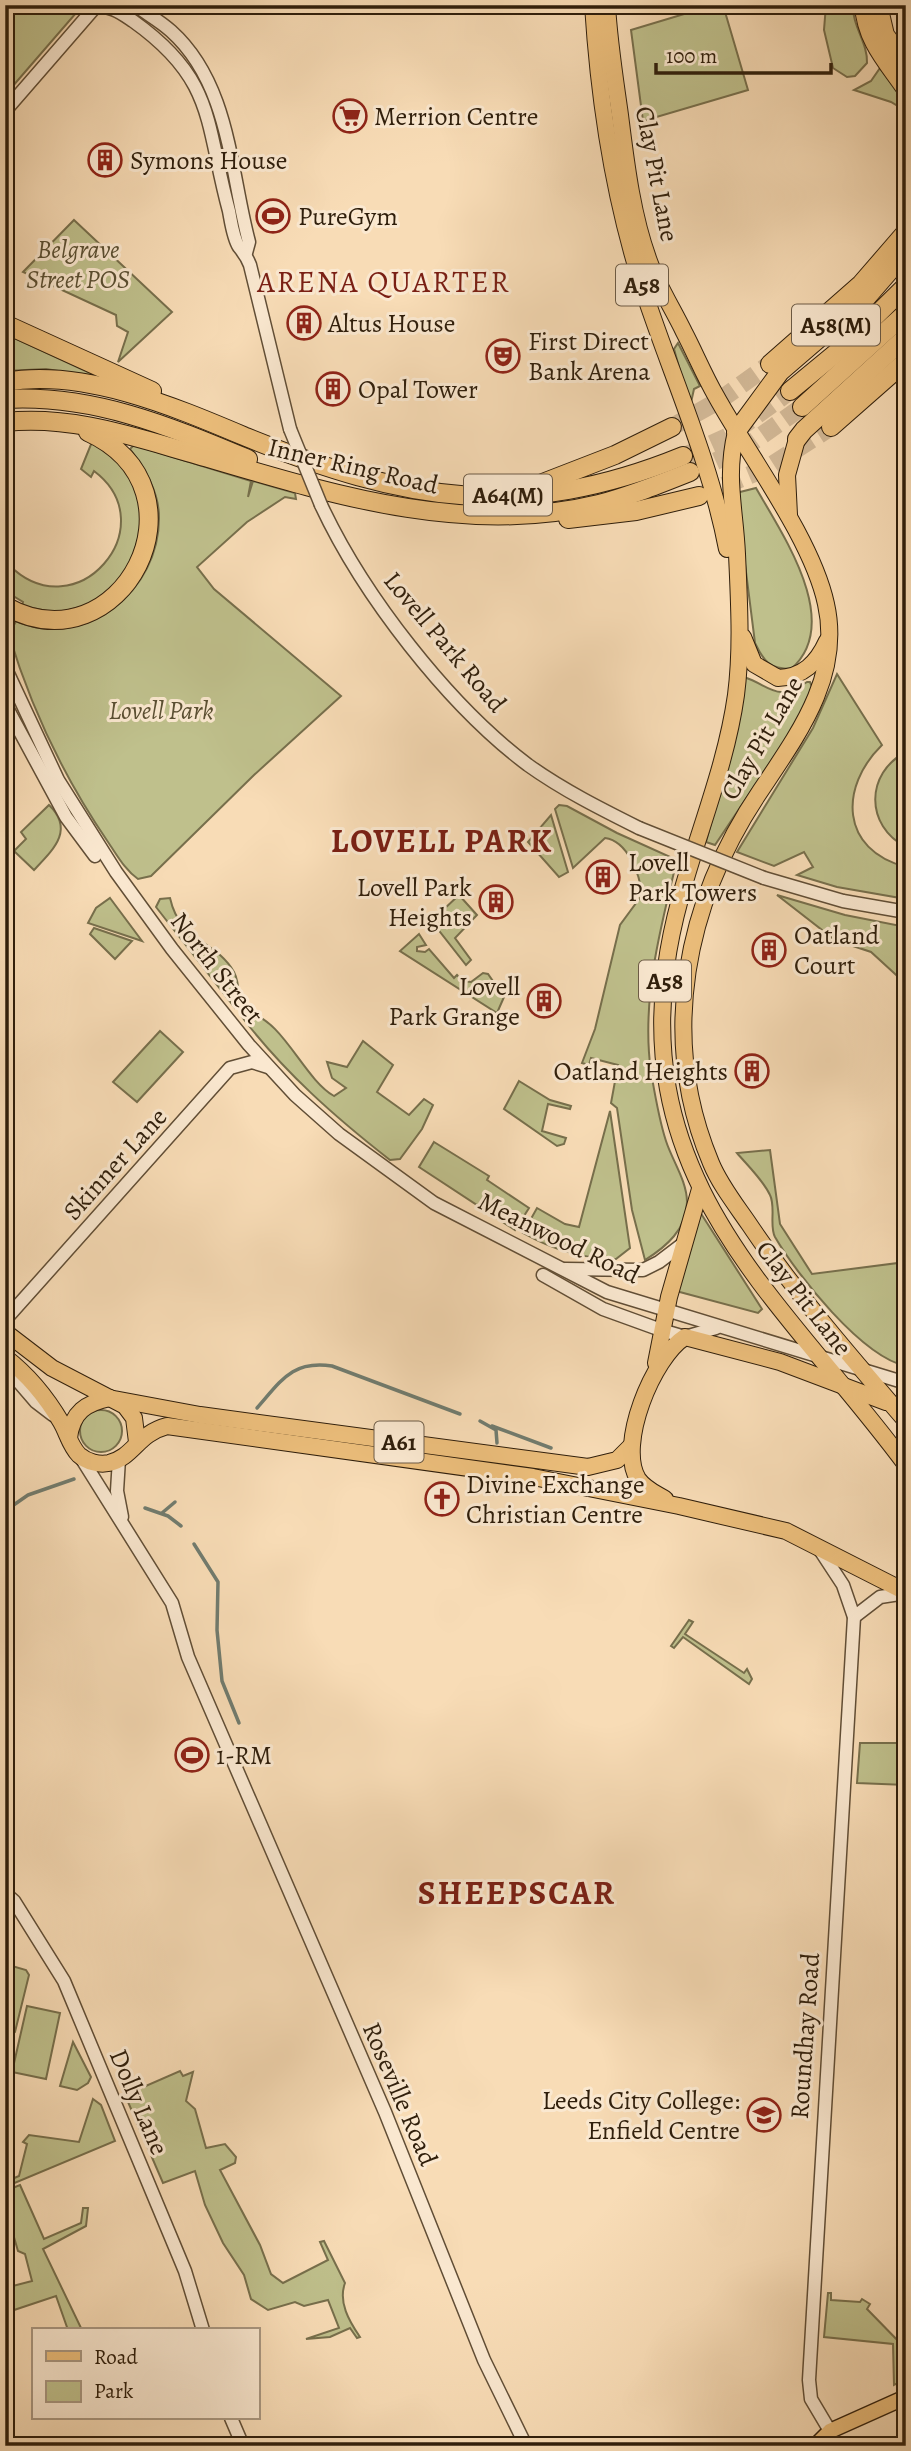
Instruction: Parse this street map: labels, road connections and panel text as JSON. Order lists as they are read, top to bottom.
{
  "streets": {
    "highway": [
      "Clay Pit Lane",
      "A58",
      "A58(M)",
      "Inner Ring Road",
      "A64(M)",
      "Meanwood Road",
      "A61"
    ],
    "street": [
      "Lovell Park Road",
      "North Street",
      "Skinner Lane",
      "Roundhay Road",
      "Roseville Road",
      "Dolly Lane"
    ]
  },
  "crossings": [
    ["Clay Pit Lane", "A58"],
    ["Clay Pit Lane", "A58(M)"],
    ["Clay Pit Lane", "Meanwood Road"],
    ["A58", "A58(M)"],
    ["Inner Ring Road", "A64(M)"],
    ["North Street", "Skinner Lane"],
    ["North Street", "Meanwood Road"],
    ["A61", "Roundhay Road"],
    ["A61", "Roseville Road"]
  ],
  "districts": ["ARENA QUARTER", "LOVELL PARK", "SHEEPSCAR"],
  "parks": ["Belgrave Street POS", "Lovell Park"],
  "places": {
    "supermarket": ["Merrion Centre"],
    "building": [
      "Symons House",
      "Altus House",
      "Opal Tower",
      "Lovell Park Towers",
      "Lovell Park Heights",
      "Oatland Court",
      "Lovell Park Grange",
      "Oatland Heights"
    ],
    "sports": ["PureGym", "1-RM"],
    "theatre": ["First Direct Bank Arena"],
    "church": ["Divine Exchange Christian Centre"],
    "school or university": ["Leeds City College: Enfield Centre"]
  },
  "legend": ["Road", "Park"],
  "scale_bar": "100 m"
}
